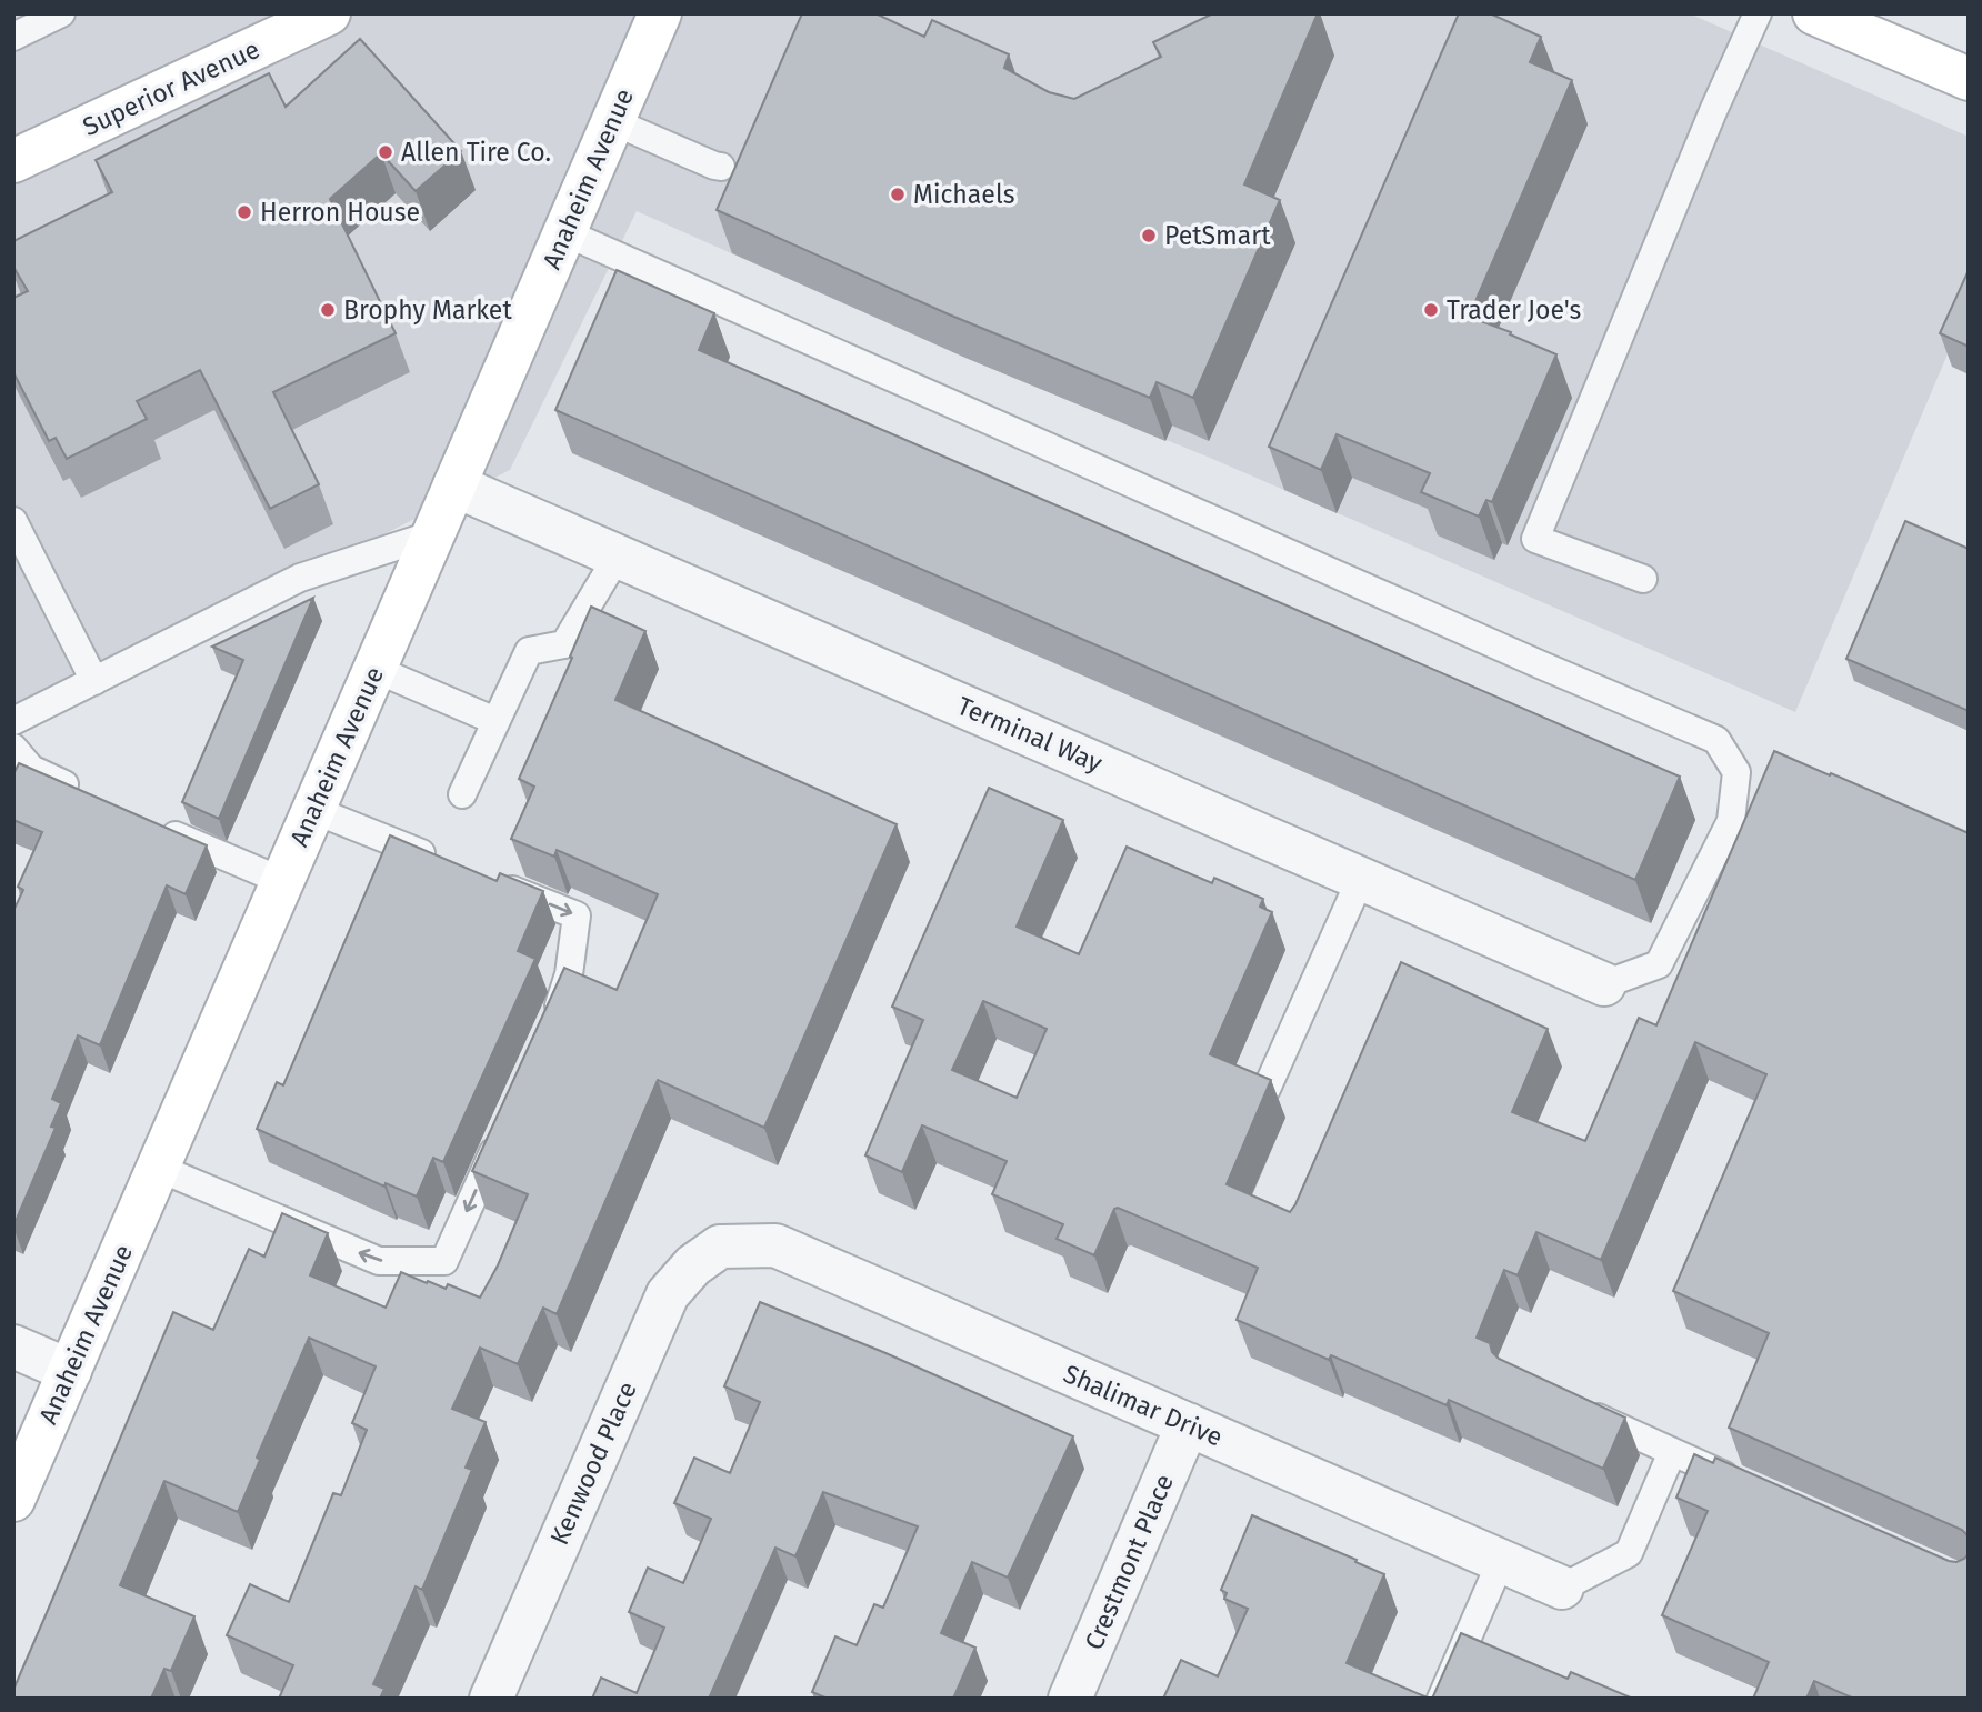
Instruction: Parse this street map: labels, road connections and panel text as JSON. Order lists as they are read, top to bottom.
{
  "streets": {
    "street": [
      "Superior Avenue",
      "Anaheim Avenue",
      "Terminal Way",
      "Shalimar Drive",
      "Kenwood Place",
      "Crestmont Place"
    ]
  },
  "crossings": [
    ["Anaheim Avenue", "Terminal Way"],
    ["Shalimar Drive", "Kenwood Place"],
    ["Shalimar Drive", "Crestmont Place"]
  ],
  "places": [
    "Allen Tire Co.",
    "Michaels",
    "Herron House",
    "PetSmart",
    "Brophy Market",
    "Trader Joe's"
  ]
}
